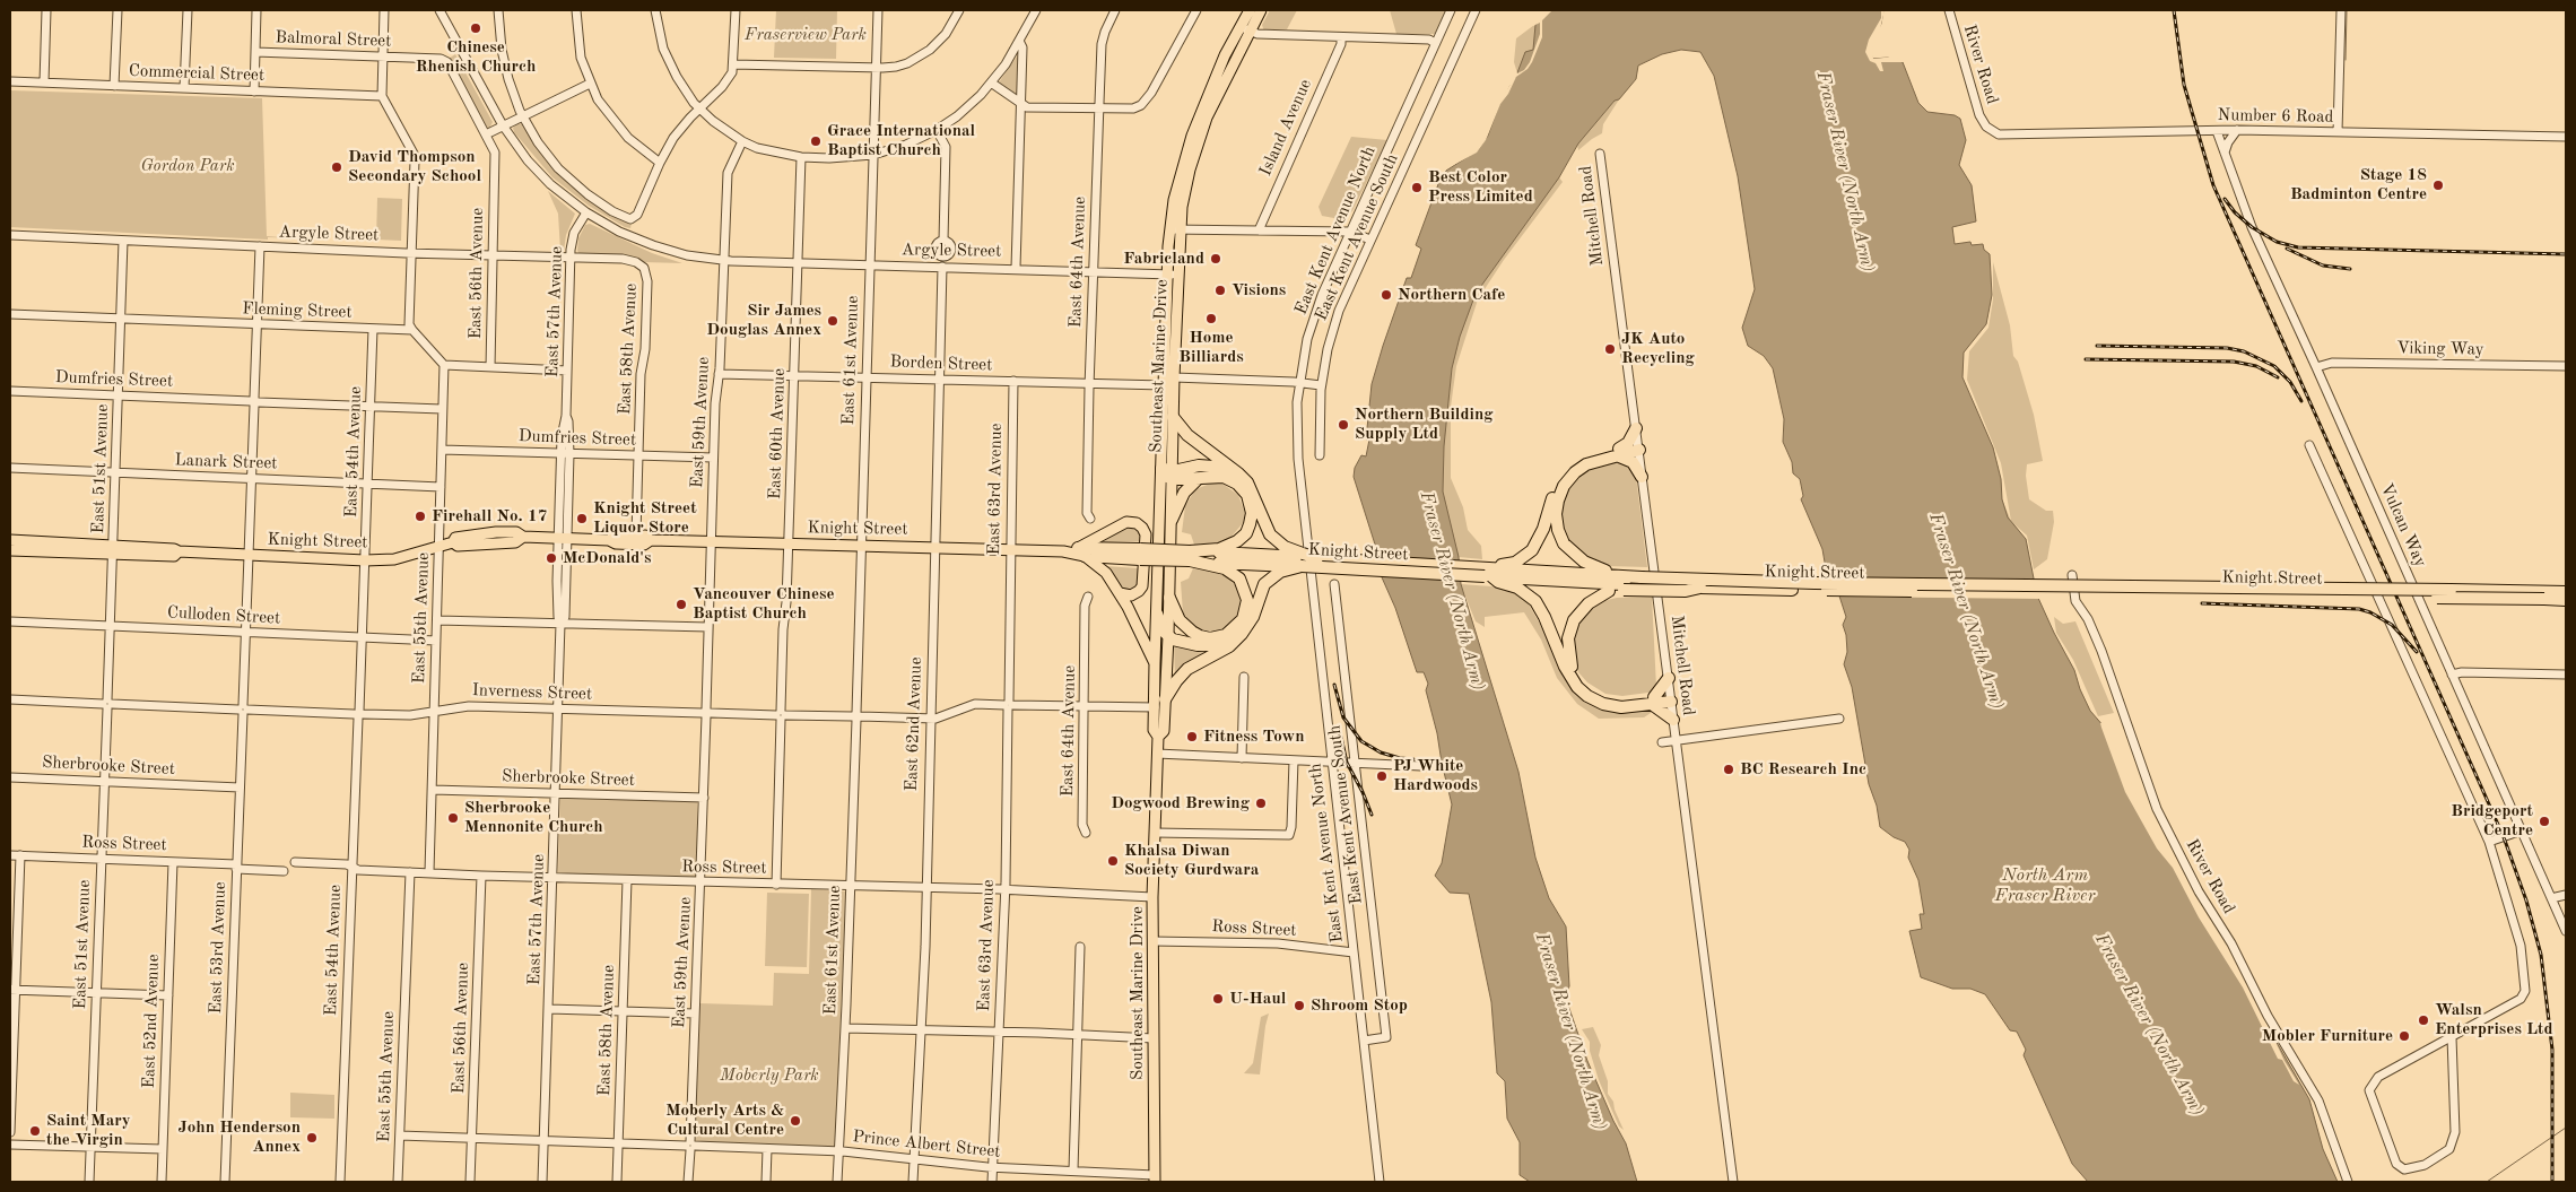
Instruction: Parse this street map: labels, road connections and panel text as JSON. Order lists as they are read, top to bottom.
{
  "streets": {
    "highway": ["Knight Street"],
    "main road": ["Southeast Marine Drive"],
    "street": [
      "Balmoral Street",
      "River Road",
      "Commercial Street",
      "Number 6 Road",
      "Island Avenue",
      "Mitchell Road",
      "East Kent Avenue North",
      "Argyle Street",
      "East Kent Avenue South",
      "East 64th Avenue",
      "East 56th Avenue",
      "Fleming Street",
      "East 57th Avenue",
      "East 58th Avenue",
      "Viking Way",
      "East 61st Avenue",
      "Borden Street",
      "Dumfries Street",
      "East 59th Avenue",
      "East 60th Avenue",
      "East 54th Avenue",
      "Lanark Street",
      "East 51st Avenue",
      "East 63rd Avenue",
      "Vulcan Way",
      "Culloden Street",
      "East 55th Avenue",
      "Inverness Street",
      "East 62nd Avenue",
      "Sherbrooke Street",
      "Ross Street",
      "East 53rd Avenue",
      "East 52nd Avenue",
      "Prince Albert Street"
    ]
  },
  "crossings": [
    ["Balmoral Street", "East 56th Avenue"],
    ["River Road", "Number 6 Road"],
    ["Number 6 Road", "Vulcan Way"],
    ["East Kent Avenue North", "East Kent Avenue South"],
    ["East Kent Avenue North", "Ross Street"],
    ["Argyle Street", "East 64th Avenue"],
    ["Argyle Street", "East 56th Avenue"],
    ["Argyle Street", "East 57th Avenue"],
    ["Argyle Street", "East 58th Avenue"],
    ["Argyle Street", "East 61st Avenue"],
    ["Argyle Street", "Southeast Marine Drive"],
    ["Argyle Street", "East 59th Avenue"],
    ["Argyle Street", "East 60th Avenue"],
    ["Argyle Street", "East 51st Avenue"],
    ["Argyle Street", "East 62nd Avenue"],
    ["Argyle Street", "East 53rd Avenue"],
    ["East 64th Avenue", "Borden Street"],
    ["East 64th Avenue", "Inverness Street"],
    ["East 56th Avenue", "Ross Street"],
    ["East 56th Avenue", "Prince Albert Street"],
    ["Fleming Street", "East 54th Avenue"],
    ["Fleming Street", "East 51st Avenue"],
    ["Fleming Street", "East 53rd Avenue"],
    ["East 57th Avenue", "Dumfries Street"],
    ["East 57th Avenue", "Knight Street"],
    ["East 57th Avenue", "Inverness Street"],
    ["East 57th Avenue", "Sherbrooke Street"],
    ["East 57th Avenue", "Ross Street"],
    ["East 57th Avenue", "Prince Albert Street"],
    ["East 58th Avenue", "Dumfries Street"],
    ["East 58th Avenue", "Knight Street"],
    ["East 58th Avenue", "Ross Street"],
    ["East 58th Avenue", "Prince Albert Street"],
    ["Viking Way", "Vulcan Way"],
    ["East 61st Avenue", "Borden Street"],
    ["East 61st Avenue", "Knight Street"],
    ["East 61st Avenue", "Inverness Street"],
    ["East 61st Avenue", "Ross Street"],
    ["East 61st Avenue", "Prince Albert Street"],
    ["Borden Street", "Southeast Marine Drive"],
    ["Borden Street", "East 59th Avenue"],
    ["Borden Street", "East 60th Avenue"],
    ["Borden Street", "East 63rd Avenue"],
    ["Borden Street", "East 62nd Avenue"],
    ["Southeast Marine Drive", "Inverness Street"],
    ["Southeast Marine Drive", "Ross Street"],
    ["Southeast Marine Drive", "Prince Albert Street"],
    ["Dumfries Street", "East 59th Avenue"],
    ["Dumfries Street", "East 54th Avenue"],
    ["Dumfries Street", "East 51st Avenue"],
    ["Dumfries Street", "East 55th Avenue"],
    ["Dumfries Street", "East 53rd Avenue"],
    ["East 59th Avenue", "Knight Street"],
    ["East 59th Avenue", "Inverness Street"],
    ["East 59th Avenue", "Sherbrooke Street"],
    ["East 59th Avenue", "Ross Street"],
    ["East 59th Avenue", "Prince Albert Street"],
    ["East 60th Avenue", "Knight Street"],
    ["East 60th Avenue", "Inverness Street"],
    ["East 60th Avenue", "Ross Street"],
    ["East 54th Avenue", "Lanark Street"],
    ["East 54th Avenue", "Knight Street"],
    ["East 54th Avenue", "Culloden Street"],
    ["East 54th Avenue", "Inverness Street"],
    ["East 54th Avenue", "Ross Street"],
    ["Lanark Street", "East 51st Avenue"],
    ["Lanark Street", "East 55th Avenue"],
    ["Lanark Street", "East 53rd Avenue"],
    ["East 51st Avenue", "Knight Street"],
    ["East 51st Avenue", "Culloden Street"],
    ["East 51st Avenue", "Inverness Street"],
    ["East 51st Avenue", "Sherbrooke Street"],
    ["East 51st Avenue", "Ross Street"],
    ["East 63rd Avenue", "Knight Street"],
    ["East 63rd Avenue", "Inverness Street"],
    ["East 63rd Avenue", "Ross Street"],
    ["East 63rd Avenue", "Prince Albert Street"],
    ["Knight Street", "East 55th Avenue"],
    ["Knight Street", "East 62nd Avenue"],
    ["Knight Street", "East 53rd Avenue"],
    ["Culloden Street", "East 55th Avenue"],
    ["Culloden Street", "East 53rd Avenue"],
    ["East 55th Avenue", "Inverness Street"],
    ["East 55th Avenue", "Sherbrooke Street"],
    ["East 55th Avenue", "Ross Street"],
    ["East 55th Avenue", "Prince Albert Street"],
    ["Inverness Street", "East 62nd Avenue"],
    ["Inverness Street", "East 53rd Avenue"],
    ["East 62nd Avenue", "Ross Street"],
    ["East 62nd Avenue", "Prince Albert Street"],
    ["Sherbrooke Street", "East 53rd Avenue"],
    ["Ross Street", "East 53rd Avenue"],
    ["Ross Street", "East 52nd Avenue"]
  ],
  "water": ["Fraser River (North Arm)", "North Arm Fraser River"],
  "parks": ["Fraserview Park", "Gordon Park", "Moberly Park"],
  "places": [
    "Chinese Rhenish Church",
    "Grace International Baptist Church",
    "David Thompson Secondary School",
    "Stage 18 Badminton Centre",
    "Best Color Press Limited",
    "Fabricland",
    "Visions",
    "Northern Cafe",
    "Home Billiards",
    "Sir James Douglas Annex",
    "JK Auto Recycling",
    "Northern Building Supply Ltd",
    "Firehall No. 17",
    "Knight Street Liquor Store",
    "McDonald's",
    "Vancouver Chinese Baptist Church",
    "Fitness Town",
    "BC Research Inc",
    "PJ White Hardwoods",
    "Dogwood Brewing",
    "Sherbrooke Mennonite Church",
    "Bridgeport Centre",
    "Khalsa Diwan Society Gurdwara",
    "U-Haul",
    "Shroom Stop",
    "Walsn Enterprises Ltd",
    "Mobler Furniture",
    "Moberly Arts & Cultural Centre",
    "Saint Mary the Virgin",
    "John Henderson Annex"
  ]
}
